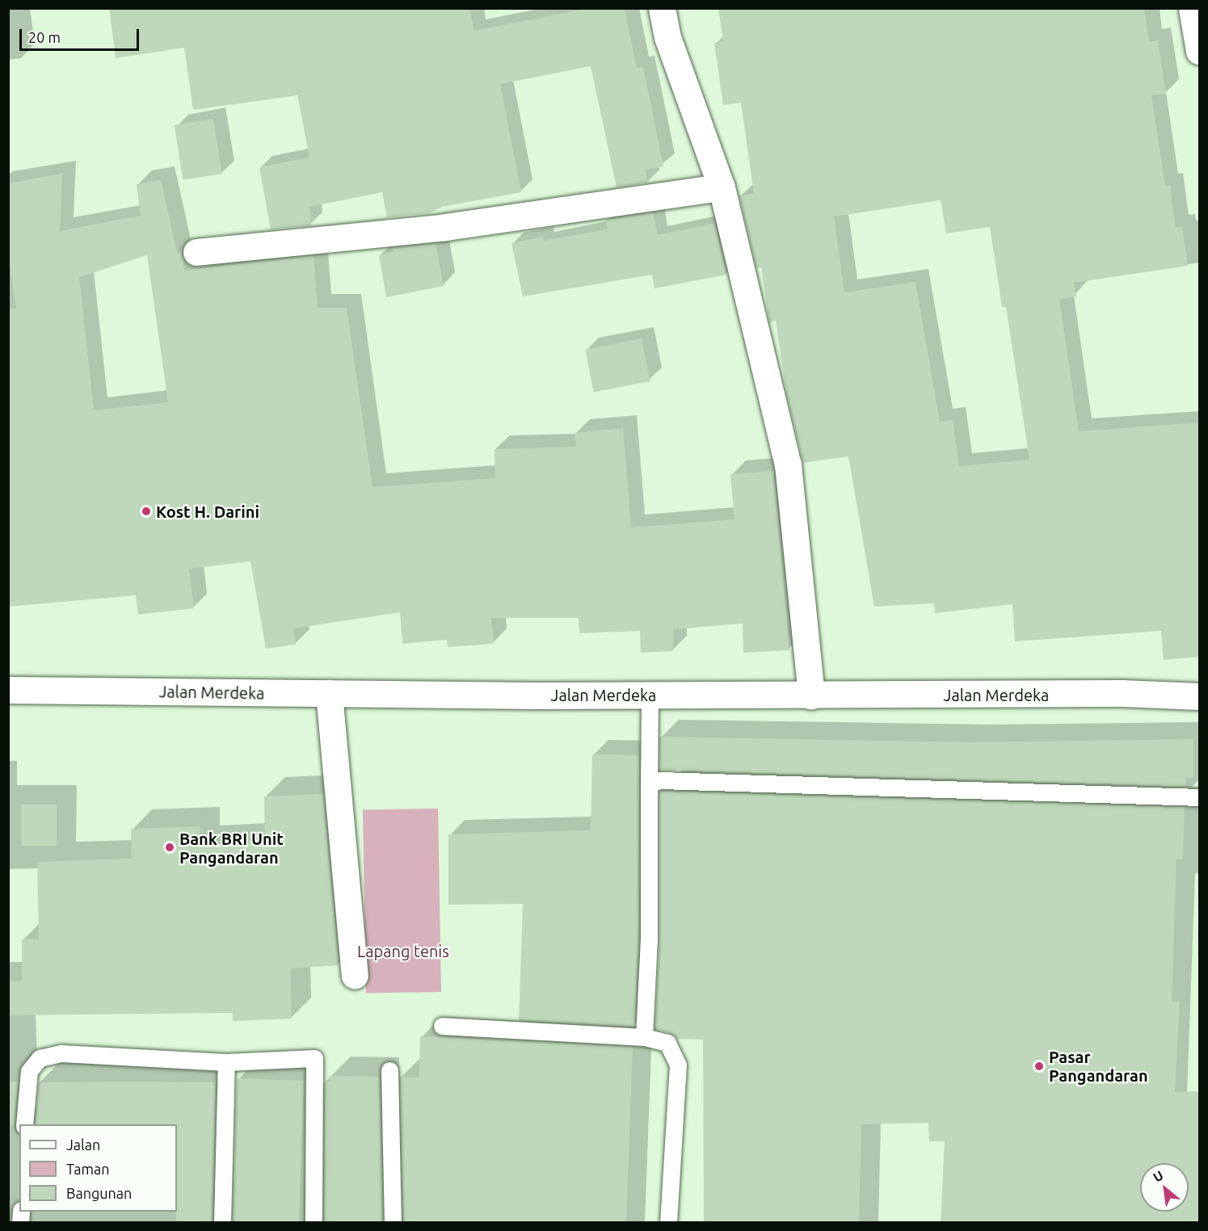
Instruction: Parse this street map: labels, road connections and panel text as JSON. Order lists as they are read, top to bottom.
{
  "streets": {
    "main road": ["Jalan Merdeka"]
  },
  "parks": ["Lapang tenis"],
  "places": ["Kost H. Darini", "Bank BRI Unit Pangandaran", "Pasar Pangandaran"],
  "legend": ["Jalan", "Taman", "Bangunan"],
  "scale_bar": "20 m",
  "north": "top left"
}
